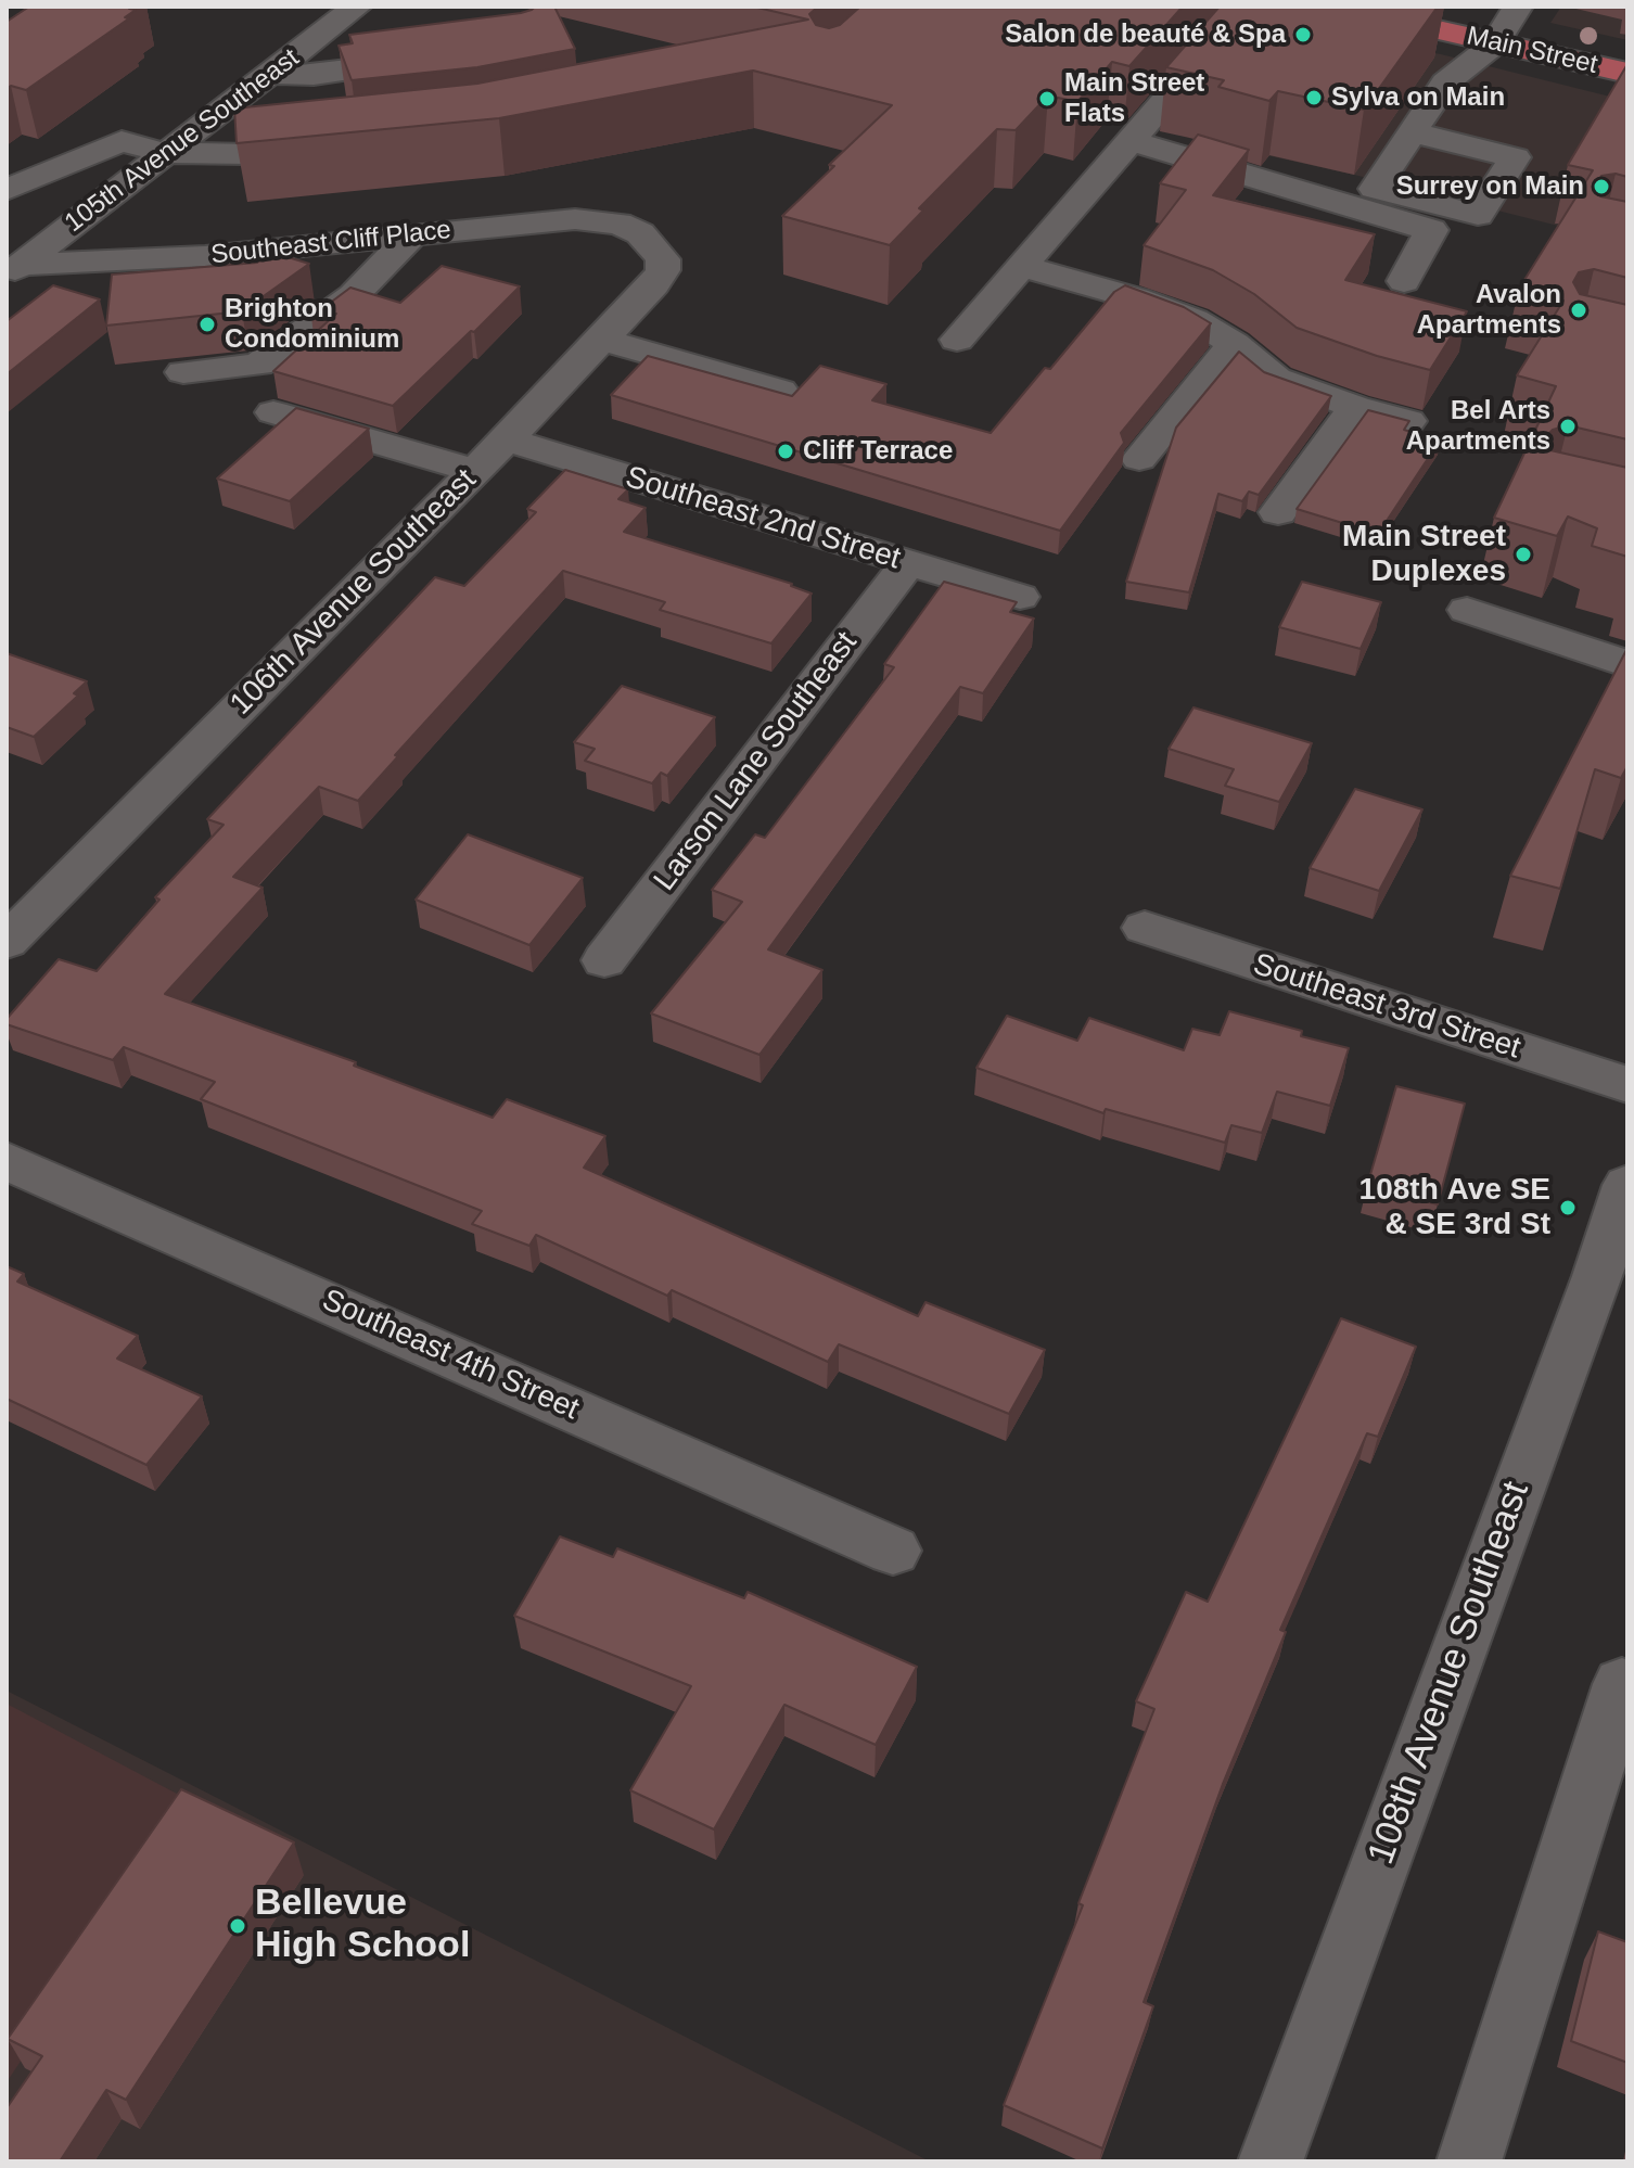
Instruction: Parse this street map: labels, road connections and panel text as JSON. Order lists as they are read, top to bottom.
{
  "streets": {
    "main road": ["Main Street"],
    "street": [
      "105th Avenue Southeast",
      "Southeast Cliff Place",
      "Southeast 2nd Street",
      "106th Avenue Southeast",
      "Larson Lane Southeast",
      "Southeast 3rd Street",
      "Southeast 4th Street",
      "108th Avenue Southeast"
    ]
  },
  "crossings": [
    ["105th Avenue Southeast", "Southeast Cliff Place"],
    ["Southeast Cliff Place", "106th Avenue Southeast"],
    ["Southeast 2nd Street", "106th Avenue Southeast"],
    ["Southeast 2nd Street", "Larson Lane Southeast"]
  ],
  "places": [
    "Salon de beauté & Spa",
    "Sylva on Main",
    "Main Street Flats",
    "Surrey on Main",
    "Avalon Apartments",
    "Brighton Condominium",
    "Bel Arts Apartments",
    "Cliff Terrace",
    "Main Street Duplexes",
    "108th Ave SE & SE 3rd St",
    "Bellevue High School"
  ]
}
